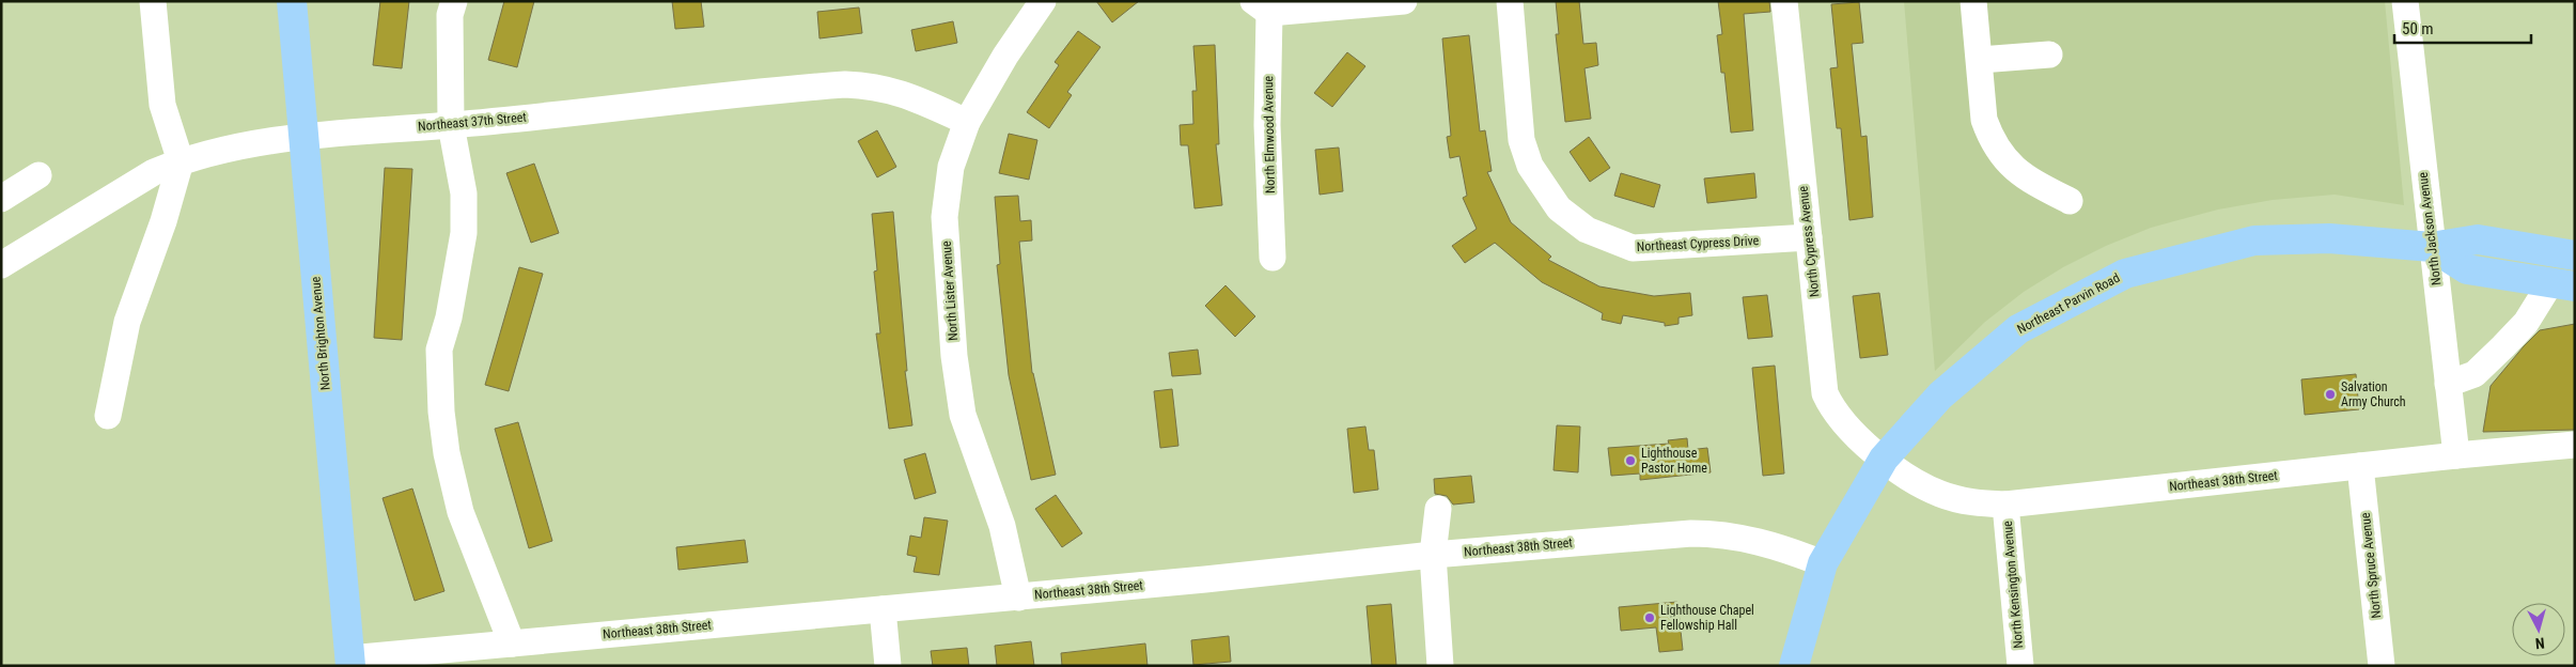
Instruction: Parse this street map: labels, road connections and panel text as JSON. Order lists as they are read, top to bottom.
{
  "streets": {
    "main road": ["Northeast Parvin Road", "North Brighton Avenue"],
    "street": [
      "Northeast 37th Street",
      "North Elmwood Avenue",
      "North Jackson Avenue",
      "North Cypress Avenue",
      "Northeast Cypress Drive",
      "North Lister Avenue",
      "Northeast 38th Street",
      "North Spruce Avenue",
      "North Kensington Avenue"
    ]
  },
  "crossings": [
    ["Northeast 37th Street", "North Lister Avenue"],
    ["Northeast 37th Street", "North Brighton Avenue"],
    ["North Jackson Avenue", "Northeast Parvin Road"],
    ["North Jackson Avenue", "Northeast 38th Street"],
    ["North Cypress Avenue", "Northeast Cypress Drive"],
    ["North Cypress Avenue", "Northeast Parvin Road"],
    ["North Cypress Avenue", "Northeast 38th Street"],
    ["North Lister Avenue", "Northeast 38th Street"],
    ["Northeast Parvin Road", "Northeast 38th Street"],
    ["North Brighton Avenue", "Northeast 38th Street"],
    ["Northeast 38th Street", "North Spruce Avenue"],
    ["Northeast 38th Street", "North Kensington Avenue"]
  ],
  "places": ["Salvation Army Church", "Lighthouse Pastor Home", "Lighthouse Chapel Fellowship Hall"],
  "scale_bar": "50 m",
  "north": "bottom"
}
